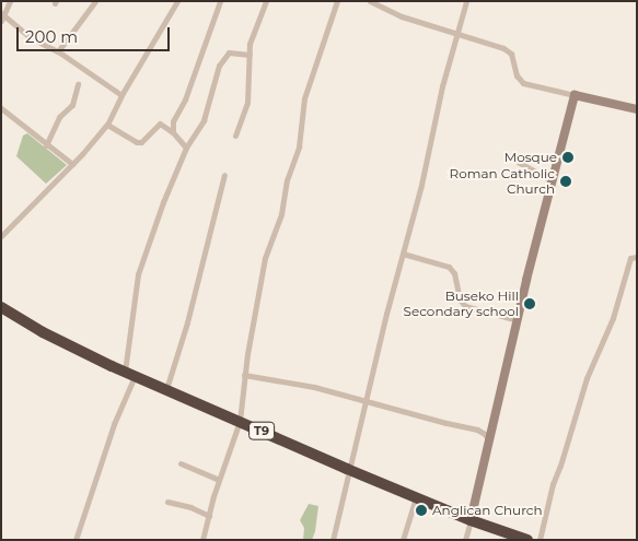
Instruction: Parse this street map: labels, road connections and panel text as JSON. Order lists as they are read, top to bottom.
{
  "streets": {
    "highway": ["T9"]
  },
  "places": [
    "Mosque",
    "Roman Catholic Church",
    "Buseko Hill Secondary school",
    "Anglican Church"
  ],
  "scale_bar": "200 m"
}
